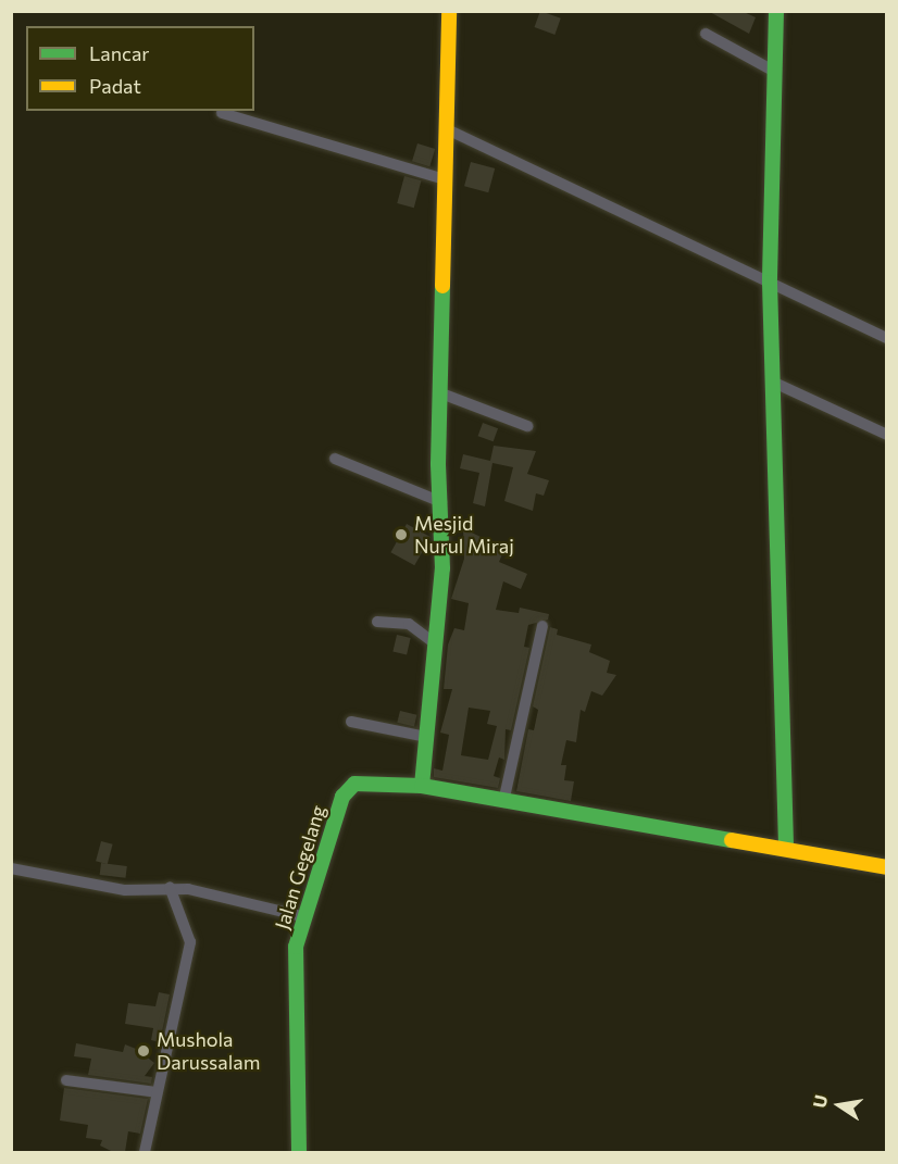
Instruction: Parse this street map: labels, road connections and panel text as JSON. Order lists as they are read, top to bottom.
{
  "streets": {
    "street": ["Jalan Gegelang"]
  },
  "places": ["Mesjid Nurul Miraj", "Mushola Darussalam"],
  "legend": ["Lancar", "Padat"],
  "north": "left"
}
